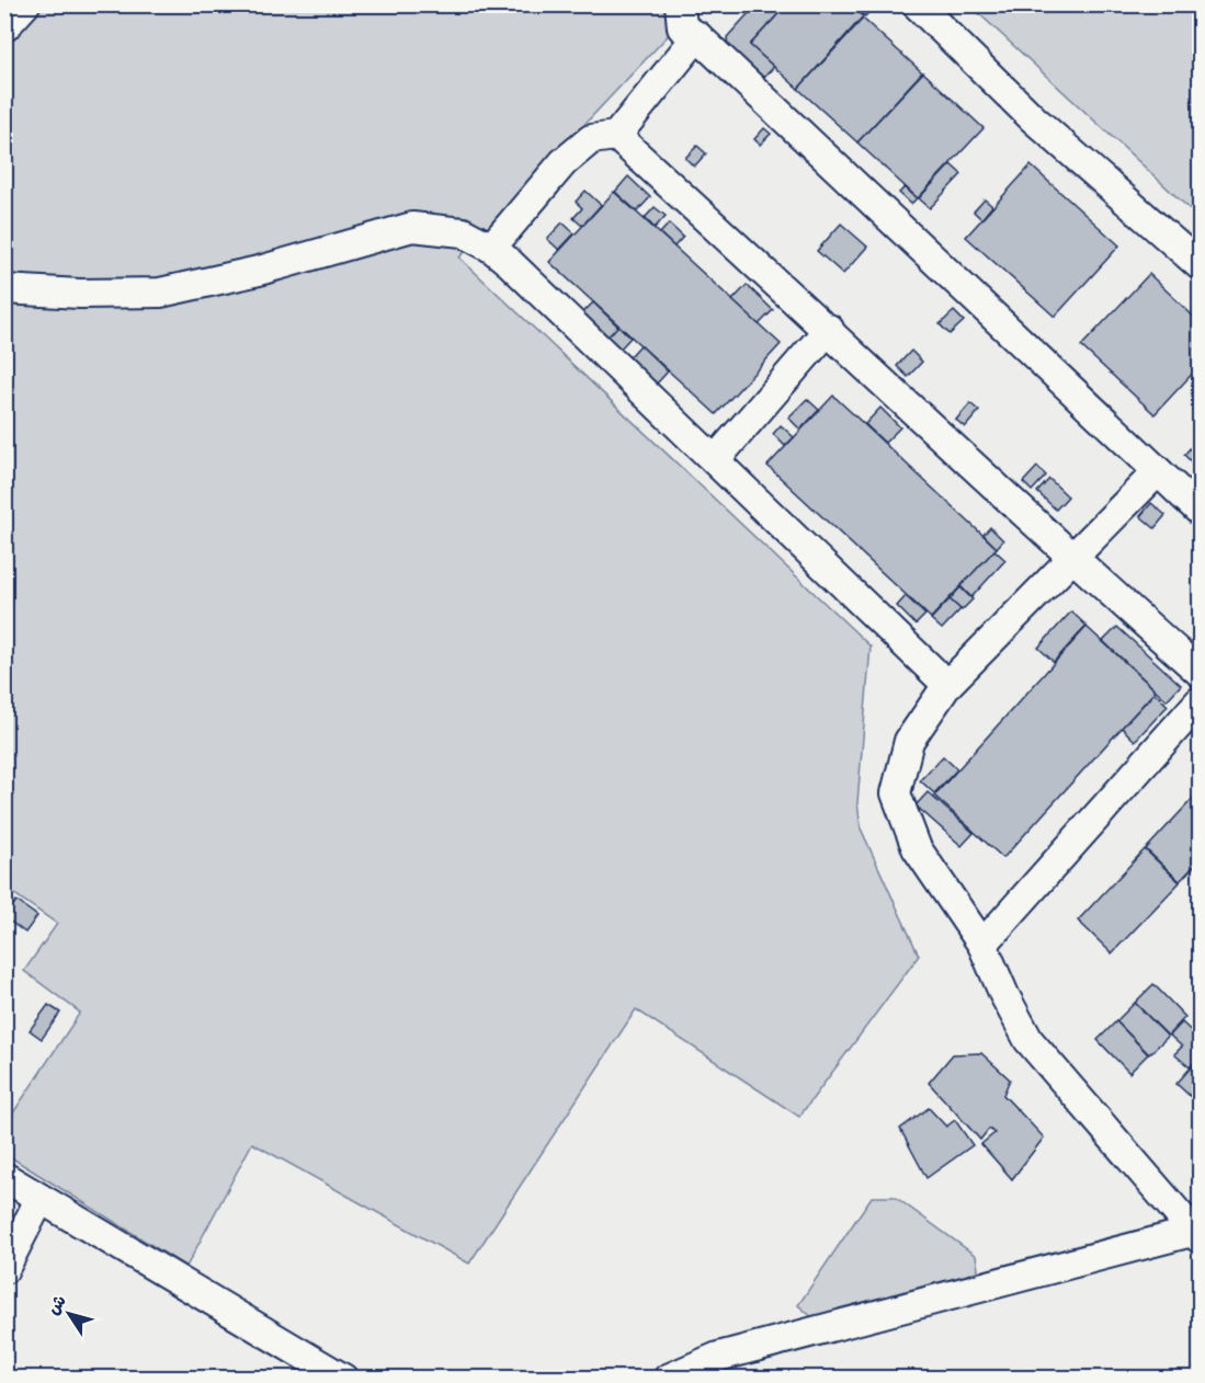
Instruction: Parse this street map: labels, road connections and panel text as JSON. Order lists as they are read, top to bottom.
{
  "north": "top left"
}
